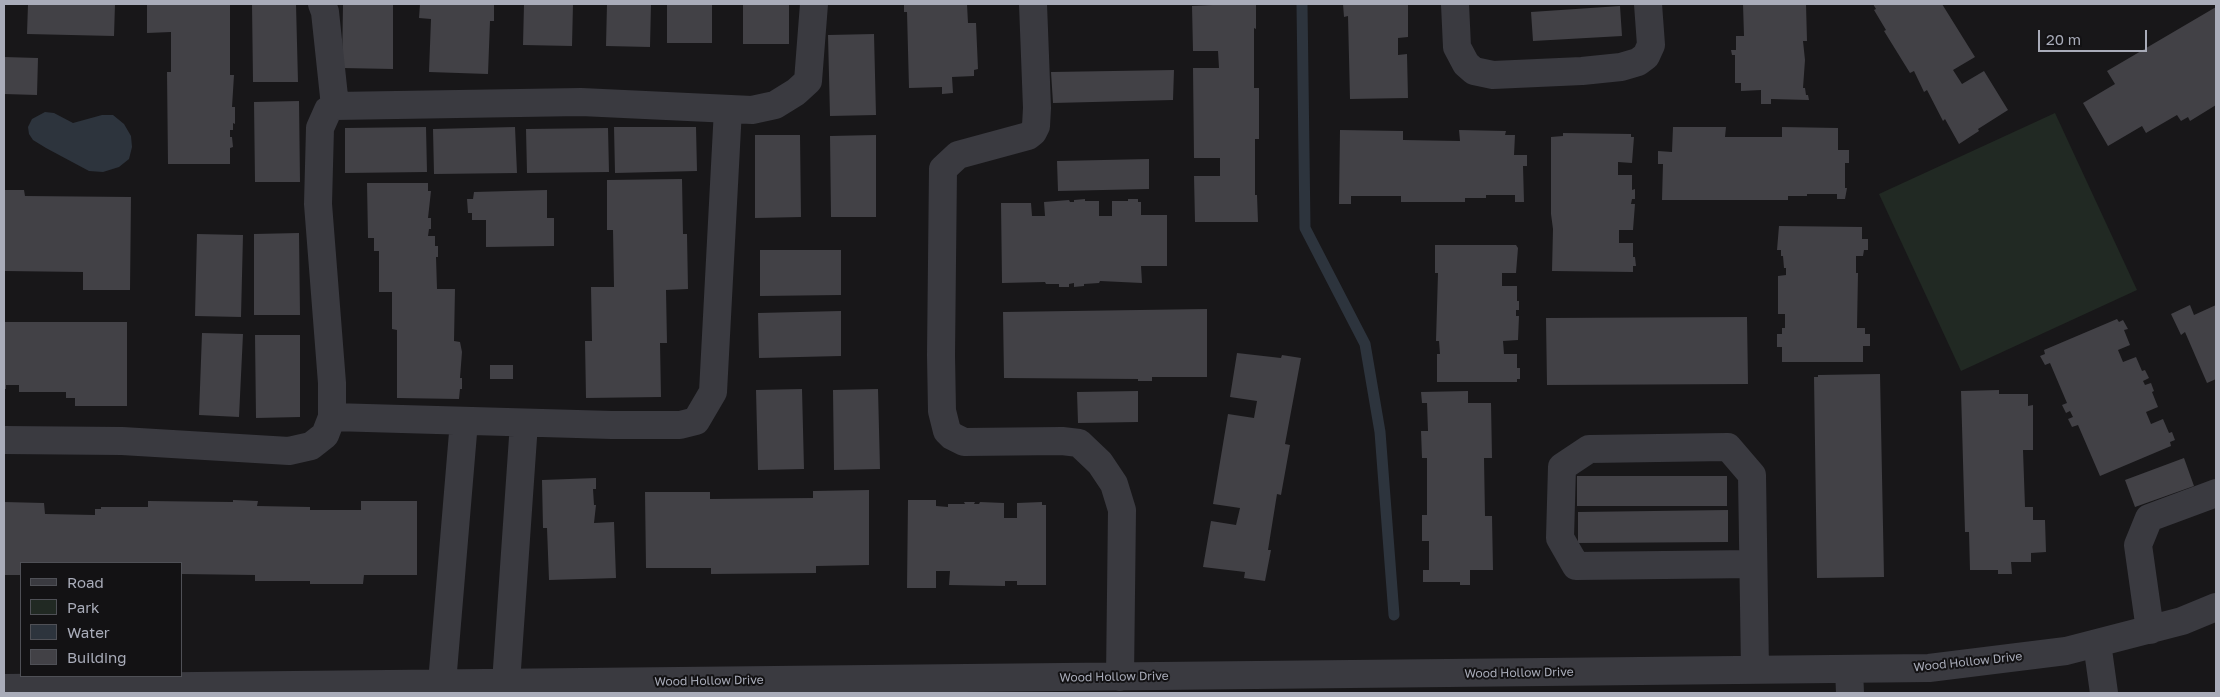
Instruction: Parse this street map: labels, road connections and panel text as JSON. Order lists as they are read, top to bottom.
{
  "streets": {
    "street": ["Wood Hollow Drive"]
  },
  "legend": [
    "Road",
    "Park",
    "Water",
    "Building"
  ],
  "scale_bar": "20 m"
}
